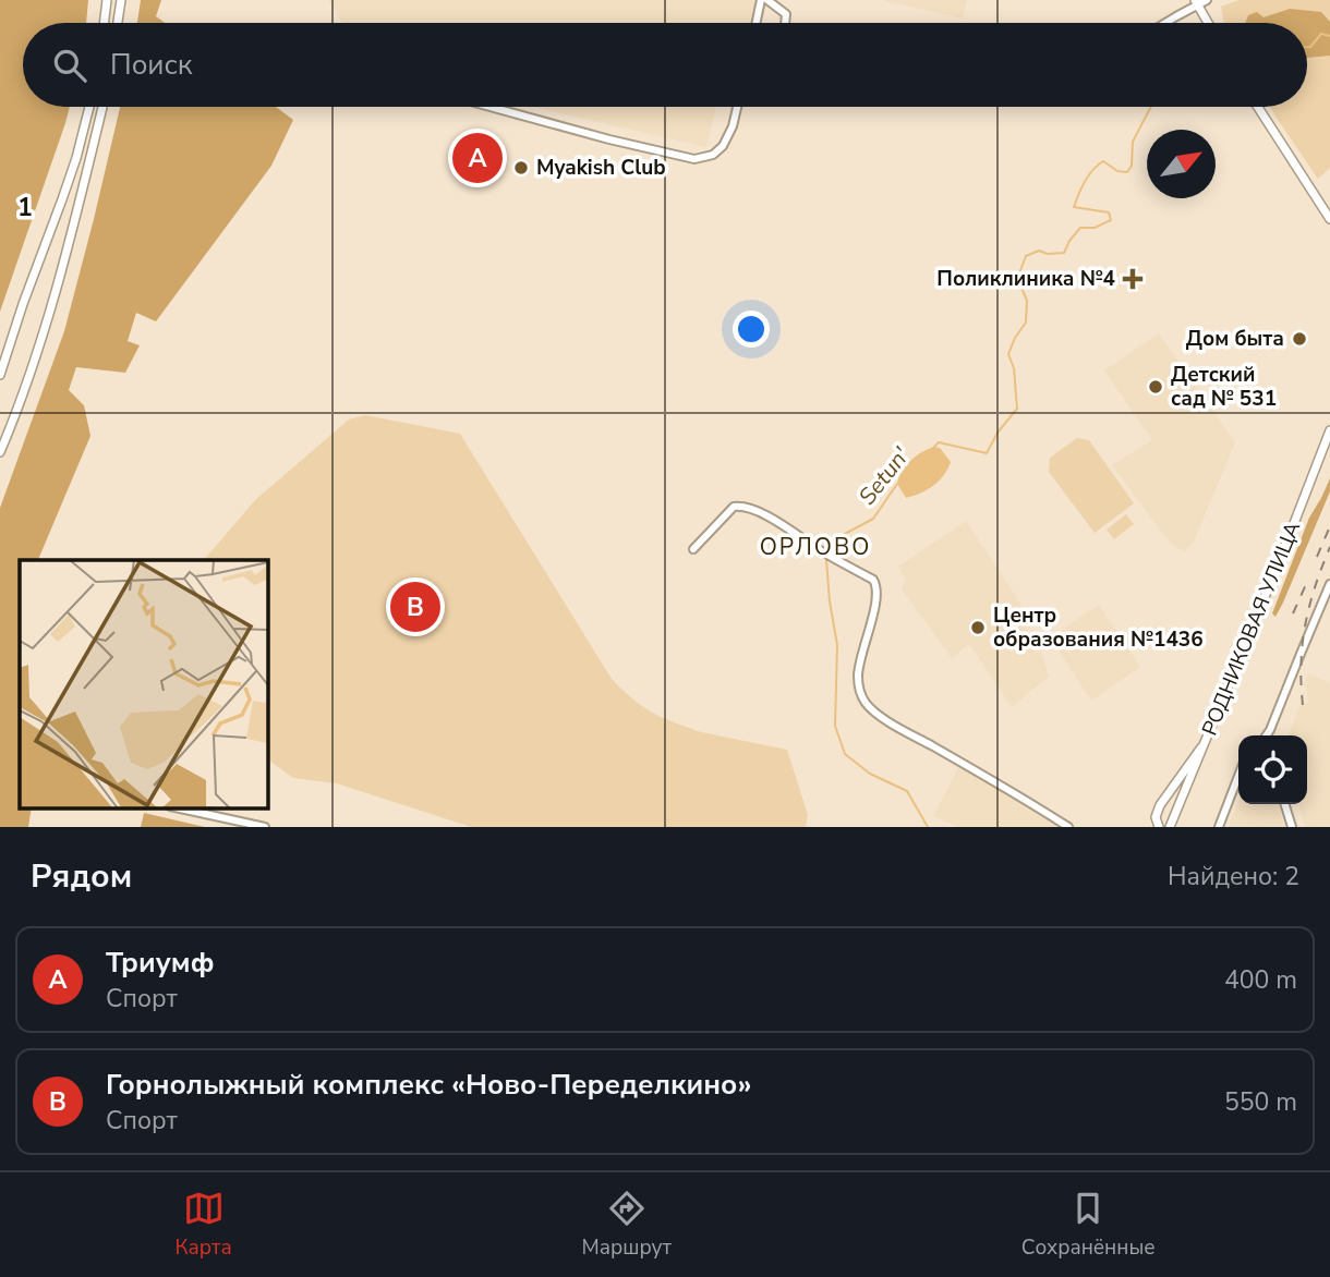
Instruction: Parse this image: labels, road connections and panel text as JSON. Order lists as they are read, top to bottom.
{
  "streets": {
    "main road": ["РОДНИКОВАЯ УЛИЦА"]
  },
  "districts": ["ОРЛОВО"],
  "water": ["Setun'"],
  "places": {
    "other": [
      "Myakish Club",
      "Дом быта",
      "Детский сад № 531",
      "Центр образования №1436"
    ],
    "health": ["Поликлиника №4"]
  },
  "north": "top right",
  "page": {
    "search": "Поиск",
    "pins": ["A", "B"],
    "heading": ["Рядом", "Найдено: 2"],
    "list": [
      {
        "mark": "A",
        "name": "Триумф",
        "note": "Спорт",
        "value": "400 m"
      },
      {
        "mark": "B",
        "name": "Горнолыжный комплекс «Ново-Переделкино»",
        "note": "Спорт",
        "value": "550 m"
      }
    ],
    "nav": ["Карта", "Маршрут", "Сохранённые"]
  },
  "grid": {
    "rows": ["1"]
  }
}
